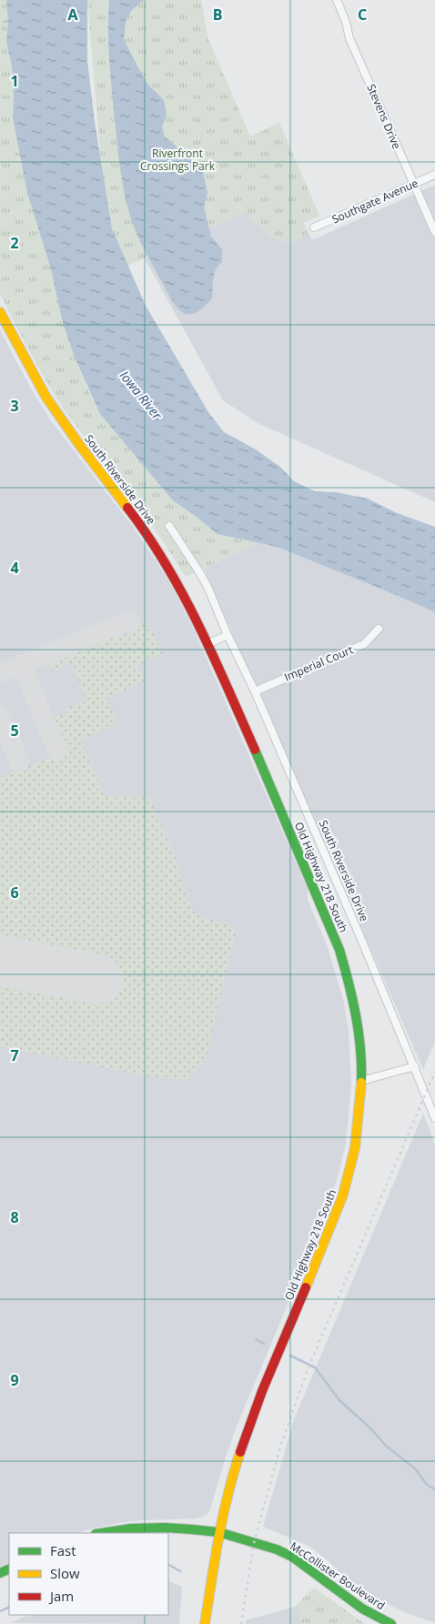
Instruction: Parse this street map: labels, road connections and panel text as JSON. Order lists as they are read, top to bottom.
{
  "streets": {
    "main road": ["South Riverside Drive", "Old Highway 218 South", "McCollister Boulevard"],
    "street": ["Stevens Drive", "Southgate Avenue", "Imperial Court"]
  },
  "crossings": [
    ["Stevens Drive", "Southgate Avenue"],
    ["South Riverside Drive", "Imperial Court"],
    ["South Riverside Drive", "Old Highway 218 South"],
    ["Old Highway 218 South", "McCollister Boulevard"]
  ],
  "water": ["Iowa River"],
  "parks": ["Riverfront Crossings Park"],
  "legend": ["Fast", "Slow", "Jam"],
  "grid": {
    "columns": ["A", "B", "C"],
    "rows": [
      "1",
      "2",
      "3",
      "4",
      "5",
      "6",
      "7",
      "8",
      "9"
    ]
  }
}
